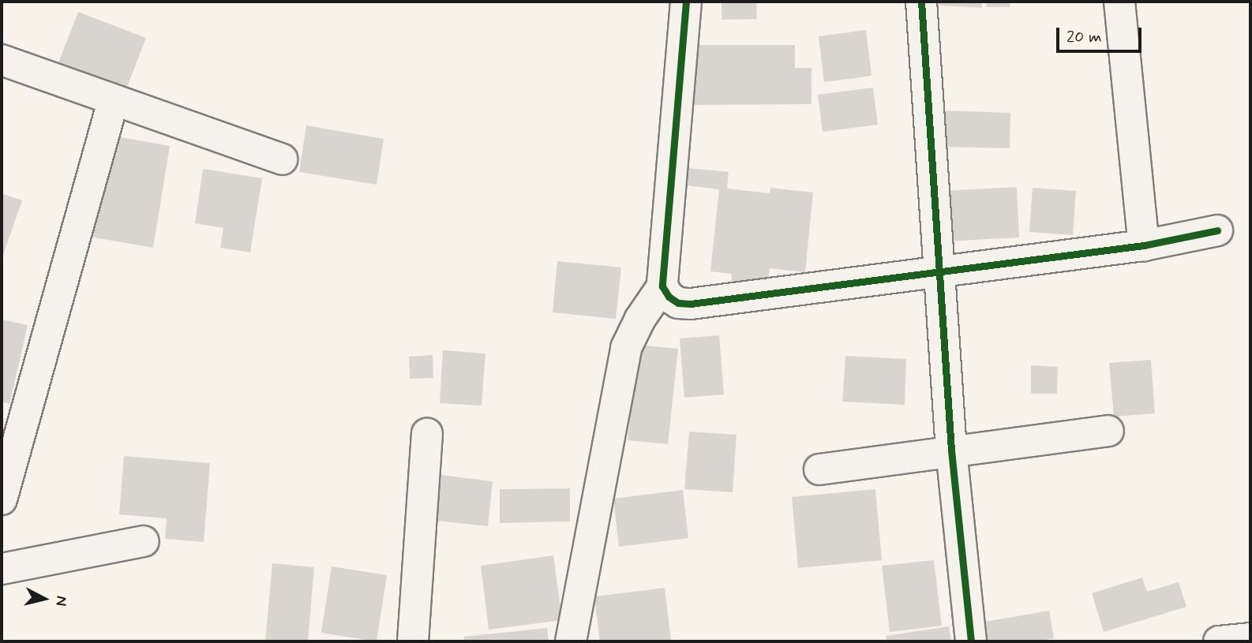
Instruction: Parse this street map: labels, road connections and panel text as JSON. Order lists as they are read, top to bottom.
{
  "scale_bar": "20 m",
  "north": "right"
}
